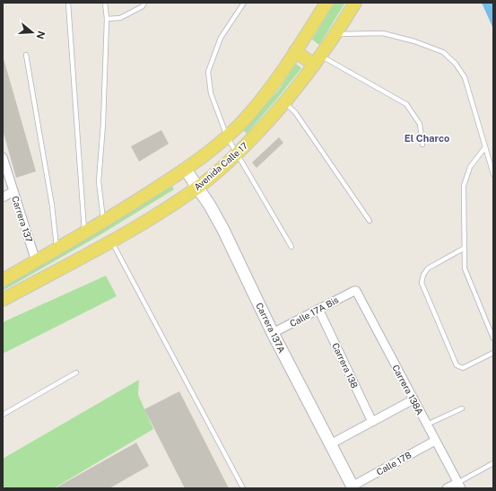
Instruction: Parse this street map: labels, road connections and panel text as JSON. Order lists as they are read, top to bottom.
{
  "streets": {
    "main road": ["Avenida Calle 17"],
    "street": [
      "Carrera 137",
      "Calle 17A Bis",
      "Carrera 137A",
      "Carrera 138",
      "Carrera 138A",
      "Calle 17B"
    ]
  },
  "crossings": [
    ["Avenida Calle 17", "Carrera 137"],
    ["Avenida Calle 17", "Carrera 137A"],
    ["Calle 17A Bis", "Carrera 137A"],
    ["Calle 17A Bis", "Carrera 138"],
    ["Calle 17A Bis", "Carrera 138A"],
    ["Carrera 137A", "Calle 17B"],
    ["Carrera 138A", "Calle 17B"]
  ],
  "districts": ["El Charco"],
  "north": "right"
}
